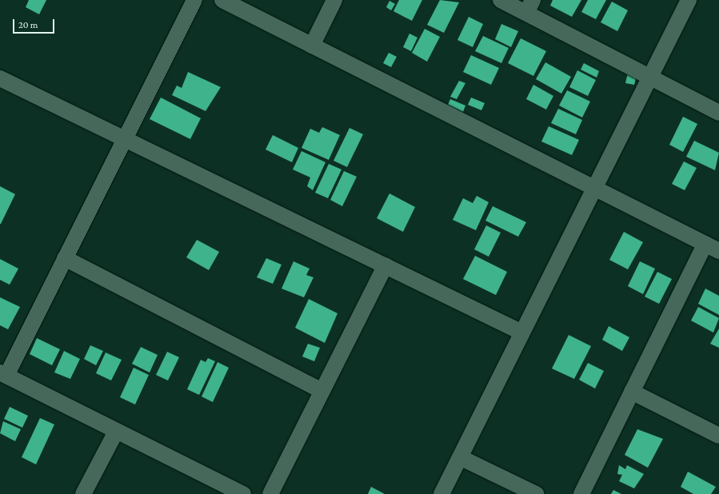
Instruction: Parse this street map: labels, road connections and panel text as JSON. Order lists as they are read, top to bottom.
{
  "scale_bar": "20 m"
}
